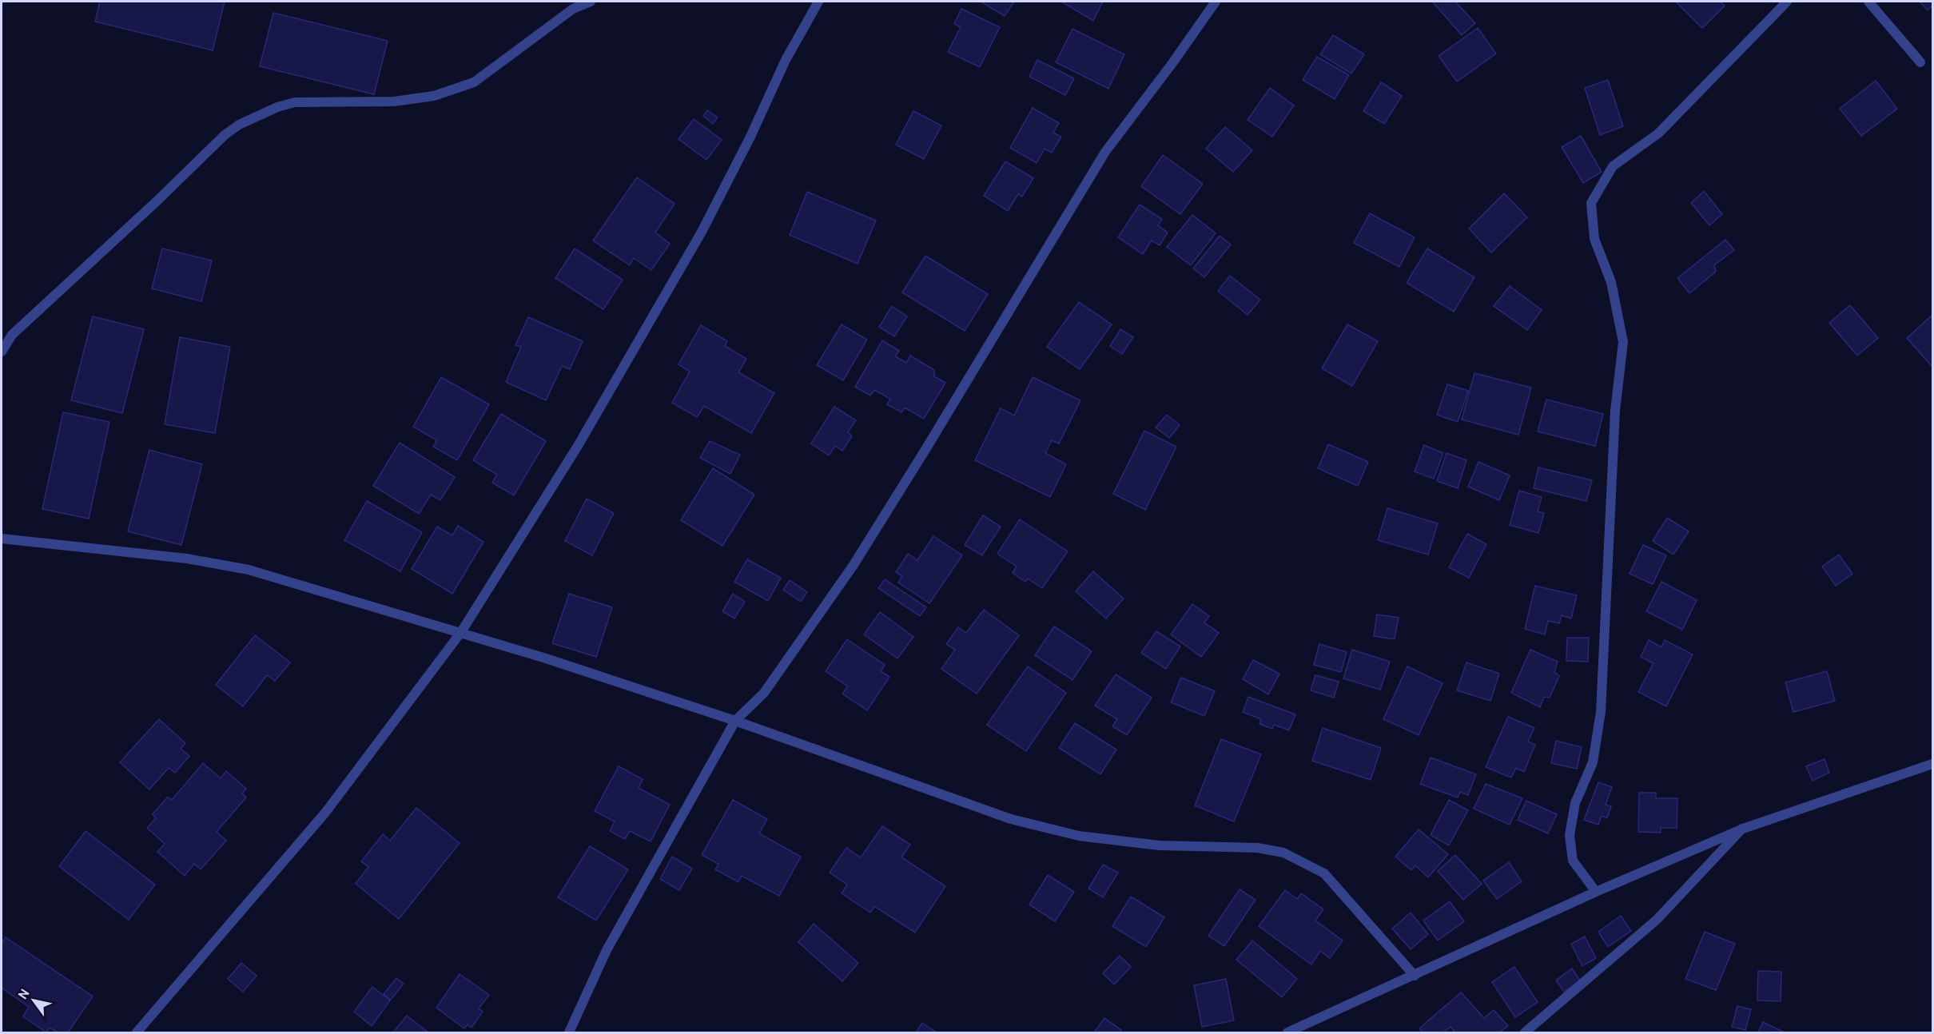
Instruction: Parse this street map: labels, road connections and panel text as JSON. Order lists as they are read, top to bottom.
{
  "north": "top left"
}
